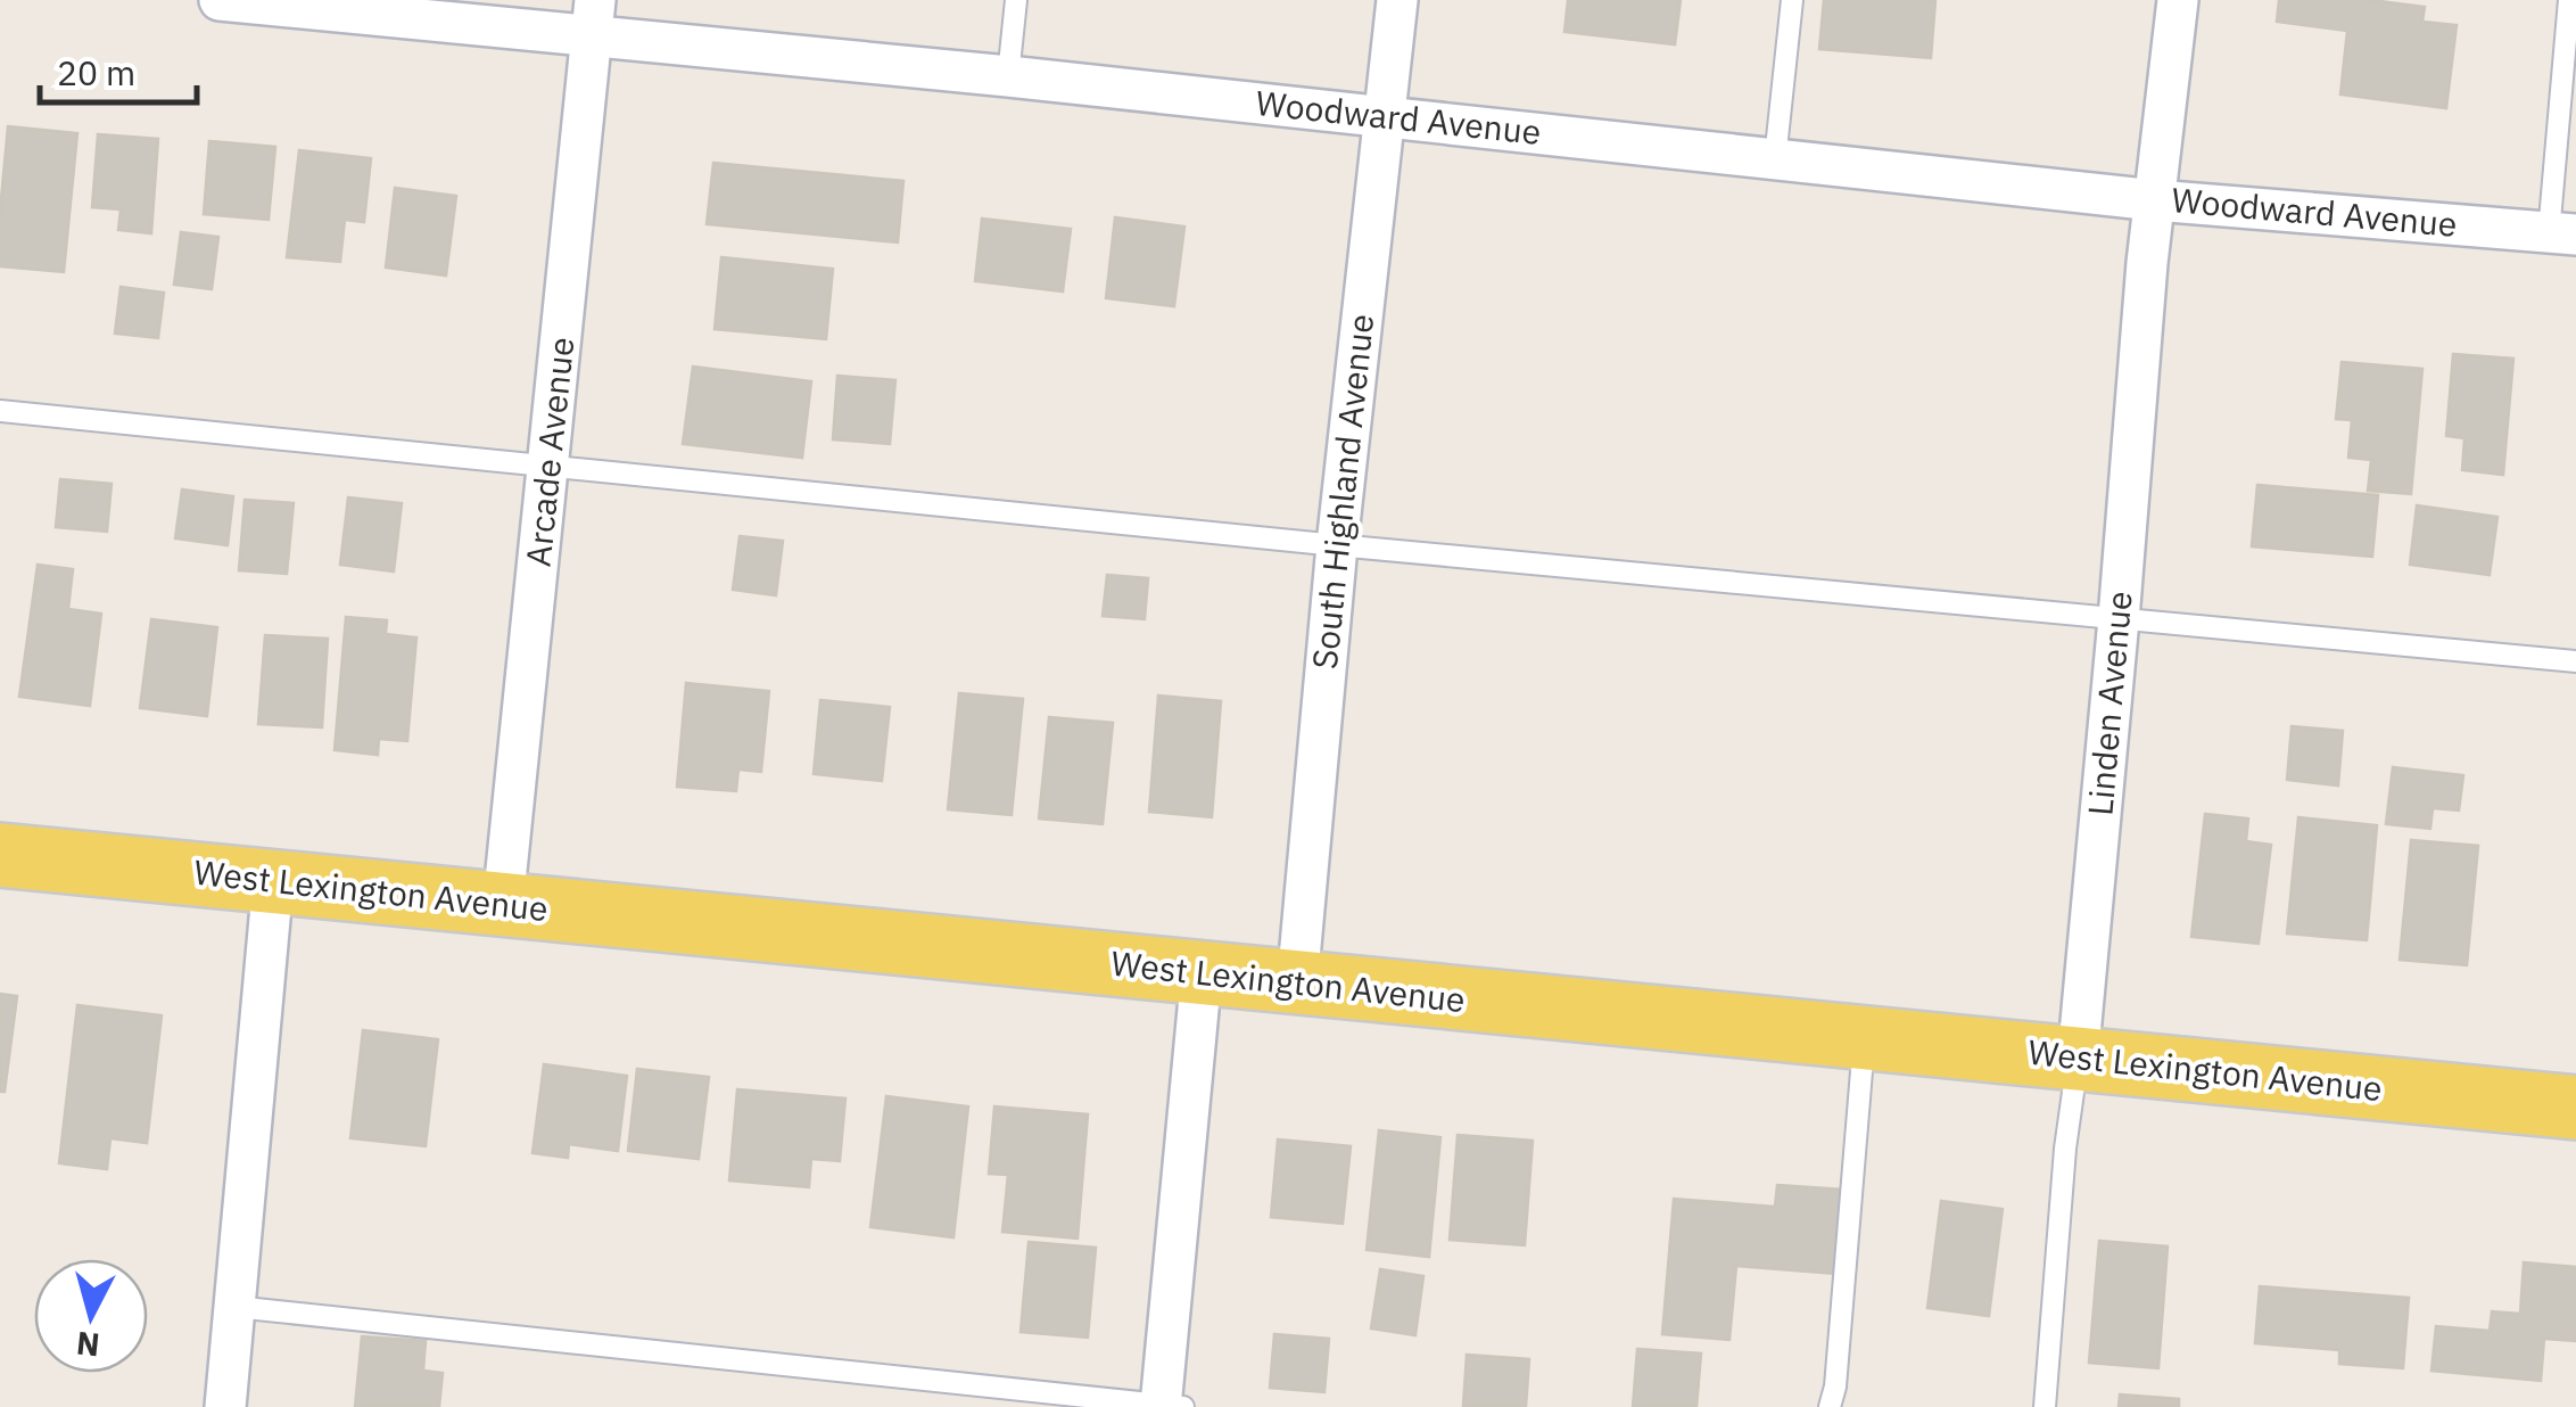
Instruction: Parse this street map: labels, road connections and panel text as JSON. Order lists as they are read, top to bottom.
{
  "streets": {
    "main road": ["West Lexington Avenue"],
    "street": [
      "Woodward Avenue",
      "Arcade Avenue",
      "South Highland Avenue",
      "Linden Avenue"
    ]
  },
  "crossings": [
    ["Woodward Avenue", "Arcade Avenue"],
    ["Woodward Avenue", "South Highland Avenue"],
    ["Woodward Avenue", "Linden Avenue"],
    ["Arcade Avenue", "West Lexington Avenue"],
    ["South Highland Avenue", "West Lexington Avenue"],
    ["Linden Avenue", "West Lexington Avenue"]
  ],
  "scale_bar": "20 m",
  "north": "bottom"
}
